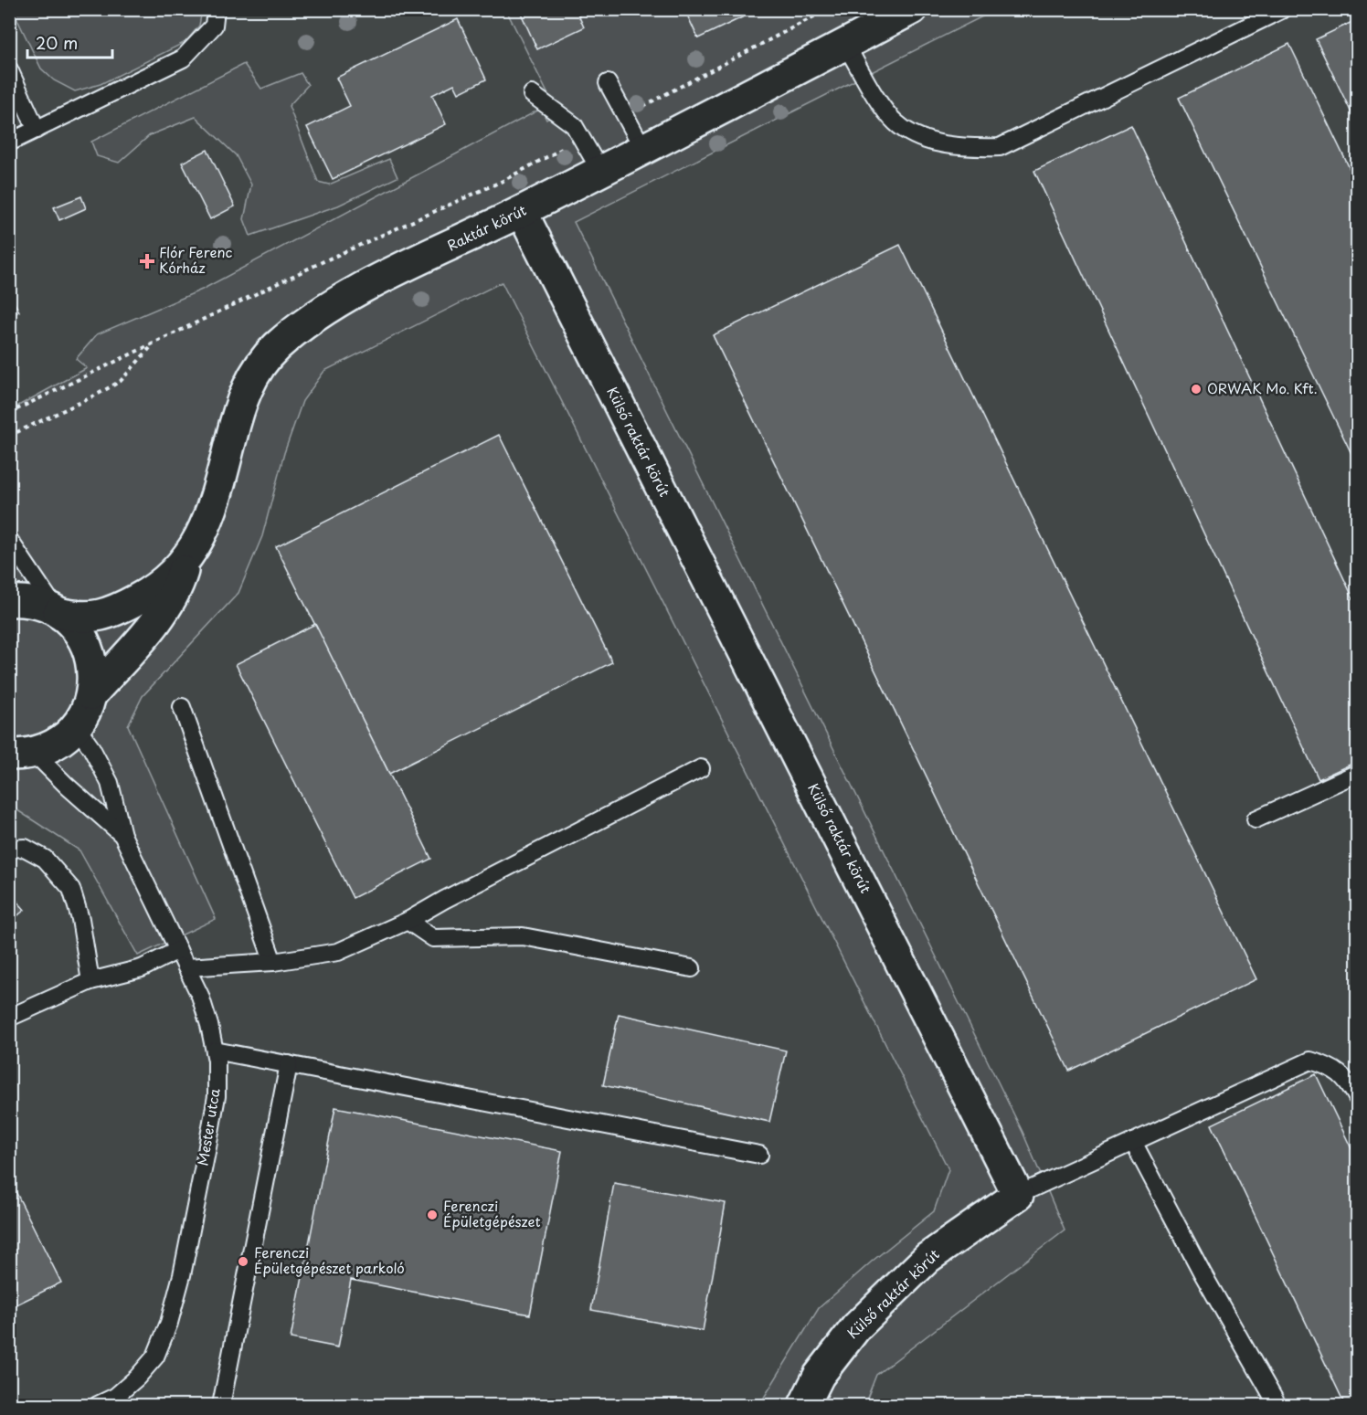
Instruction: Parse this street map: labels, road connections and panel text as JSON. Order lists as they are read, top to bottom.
{
  "streets": {
    "street": ["Raktár körút", "Külső raktár körút"],
    "lane": ["Mester utca"]
  },
  "crossings": [
    ["Raktár körút", "Külső raktár körút"]
  ],
  "places": {
    "health": ["Flór Ferenc Kórház"],
    "other": ["ORWAK Mo. Kft.", "Ferenczi Épületgépészet", "Ferenczi Épületgépészet parkoló"]
  },
  "scale_bar": "20 m"
}
